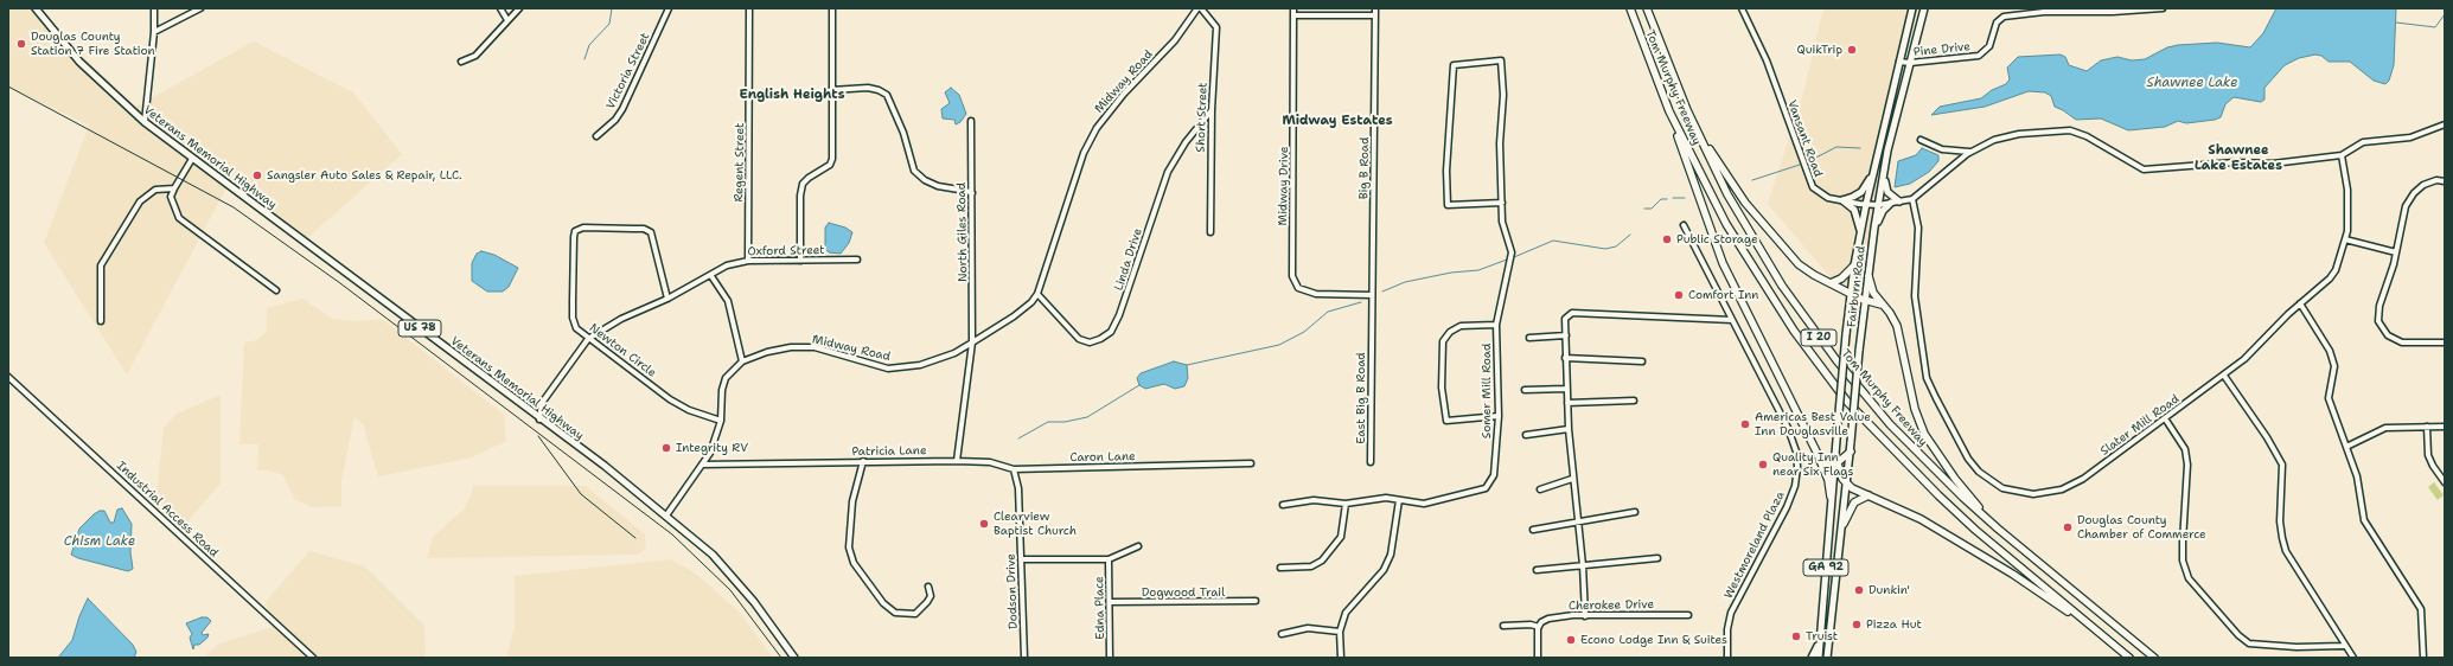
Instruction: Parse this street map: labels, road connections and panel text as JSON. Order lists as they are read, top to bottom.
{
  "streets": {
    "highway": ["Tom Murphy Freeway", "I 20"],
    "main road": [
      "Veterans Memorial Highway",
      "Fairburn Road",
      "US 78",
      "GA 92"
    ],
    "street": [
      "Pine Drive",
      "Victoria Street",
      "Midway Road",
      "Short Street",
      "Vansant Road",
      "Regent Street",
      "Big B Road",
      "Midway Drive",
      "North Giles Road",
      "Oxford Street",
      "Linda Drive",
      "Newton Circle",
      "Somer Mill Road",
      "East Big B Road",
      "Slater Mill Road",
      "Patricia Lane",
      "Caron Lane",
      "Industrial Access Road",
      "Westmoreland Plaza",
      "Dodson Drive",
      "Dogwood Trail",
      "Cherokee Drive",
      "Edna Place"
    ]
  },
  "crossings": [
    ["Pine Drive", "Fairburn Road"],
    ["Midway Road", "Veterans Memorial Highway"],
    ["Midway Road", "North Giles Road"],
    ["Midway Road", "Linda Drive"],
    ["Midway Road", "Newton Circle"],
    ["Midway Road", "Patricia Lane"],
    ["Short Street", "Linda Drive"],
    ["Vansant Road", "Fairburn Road"],
    ["Vansant Road", "Slater Mill Road"],
    ["Regent Street", "Oxford Street"],
    ["Big B Road", "Midway Drive"],
    ["Big B Road", "East Big B Road"],
    ["Oxford Street", "Newton Circle"],
    ["Patricia Lane", "Caron Lane"],
    ["Caron Lane", "Dodson Drive"],
    ["Dogwood Trail", "Edna Place"]
  ],
  "districts": ["English Heights", "Midway Estates", "Shawnee Lake Estates"],
  "water": ["Shawnee Lake", "Chism Lake"],
  "places": [
    "Douglas County Station 7 Fire Station",
    "QuikTrip",
    "Sangsler Auto Sales & Repair, LLC.",
    "Public Storage",
    "Comfort Inn",
    "Americas Best Value Inn Douglasville",
    "Integrity RV",
    "Quality Inn near Six Flags",
    "Clearview Baptist Church",
    "Douglas County Chamber of Commerce",
    "Dunkin'",
    "Pizza Hut",
    "Truist",
    "Econo Lodge Inn & Suites"
  ]
}
